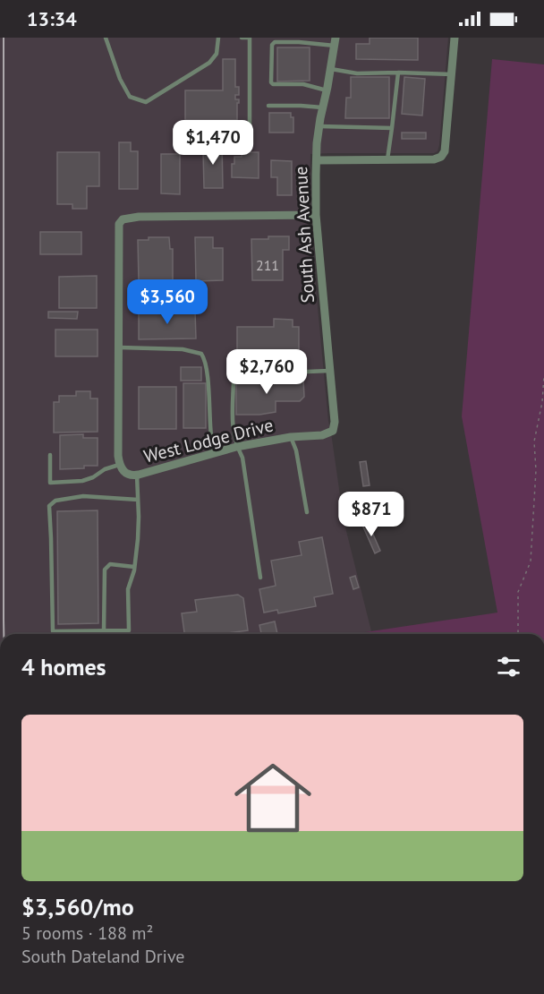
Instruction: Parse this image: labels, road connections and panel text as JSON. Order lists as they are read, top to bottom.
{
  "streets": {
    "street": ["South Ash Avenue", "West Lodge Drive"]
  },
  "crossings": [
    ["South Ash Avenue", "West Lodge Drive"]
  ],
  "house_numbers": ["211"],
  "page": {
    "status": "13:34",
    "price": [
      "$1,470",
      "$3,560",
      "$2,760",
      "$871"
    ],
    "heading": "4 homes",
    "list": [
      {
        "name": "$3,560/mo",
        "note": "5 rooms · 188 m² · South Dateland Drive"
      }
    ]
  }
}
